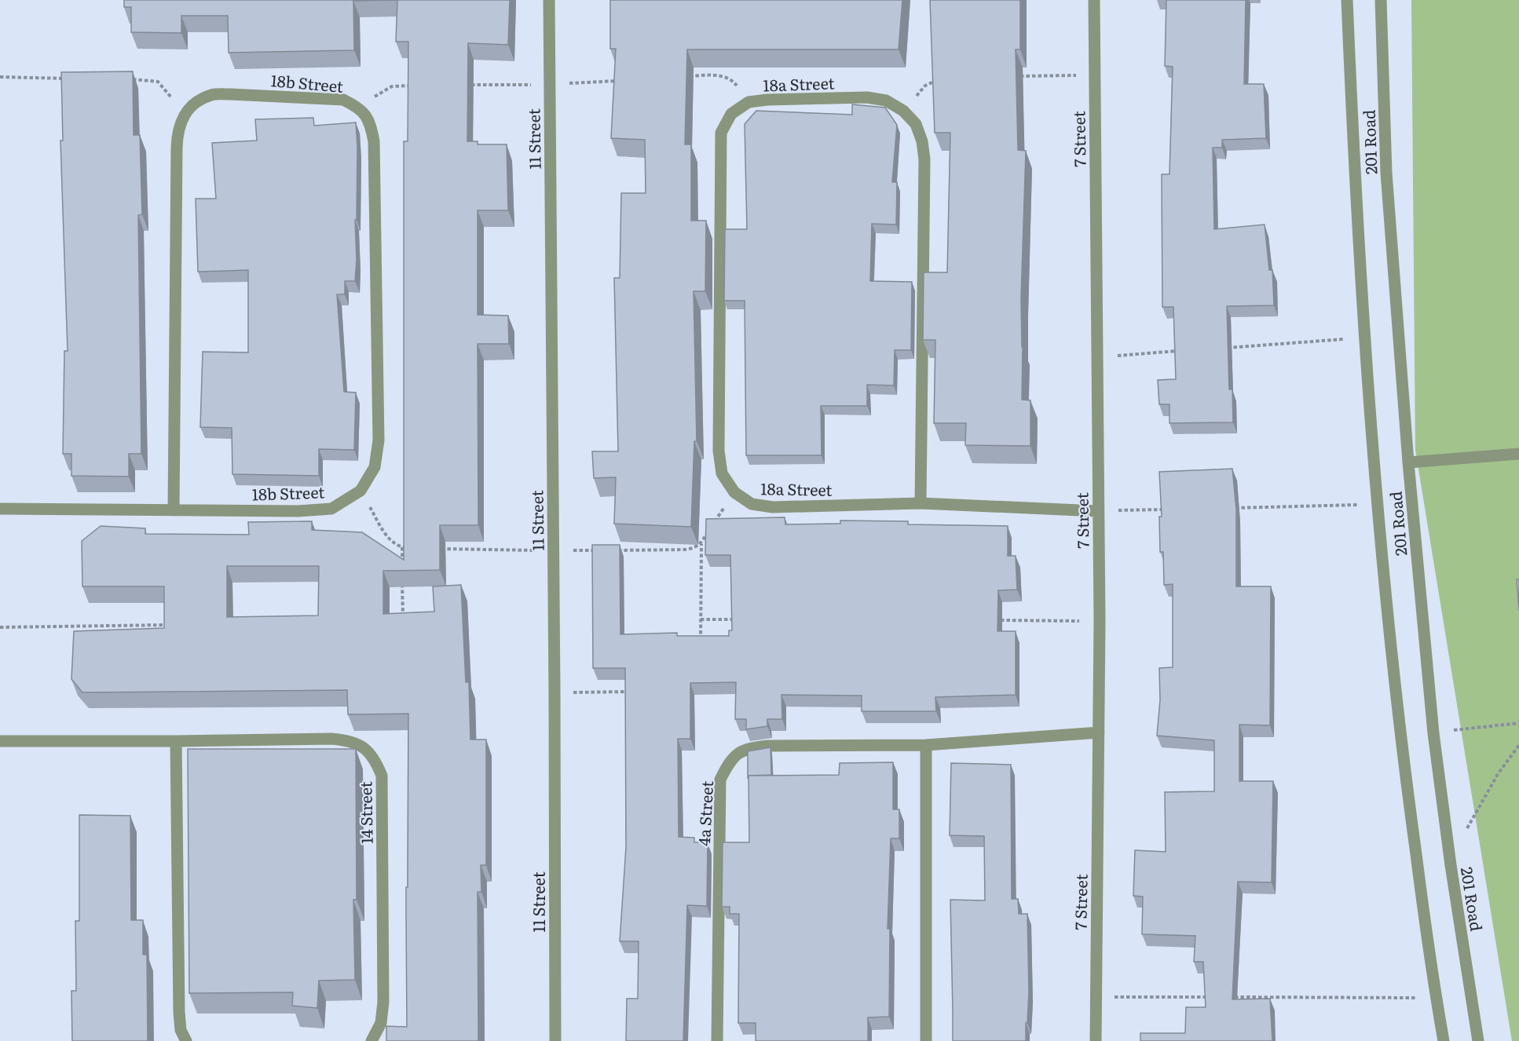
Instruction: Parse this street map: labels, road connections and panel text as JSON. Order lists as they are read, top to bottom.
{
  "streets": {
    "street": [
      "18b Street",
      "18a Street",
      "11 Street",
      "7 Street",
      "201 Road",
      "14 Street",
      "4a Street"
    ]
  },
  "crossings": [
    ["18a Street", "7 Street"],
    ["7 Street", "4a Street"]
  ]
}
